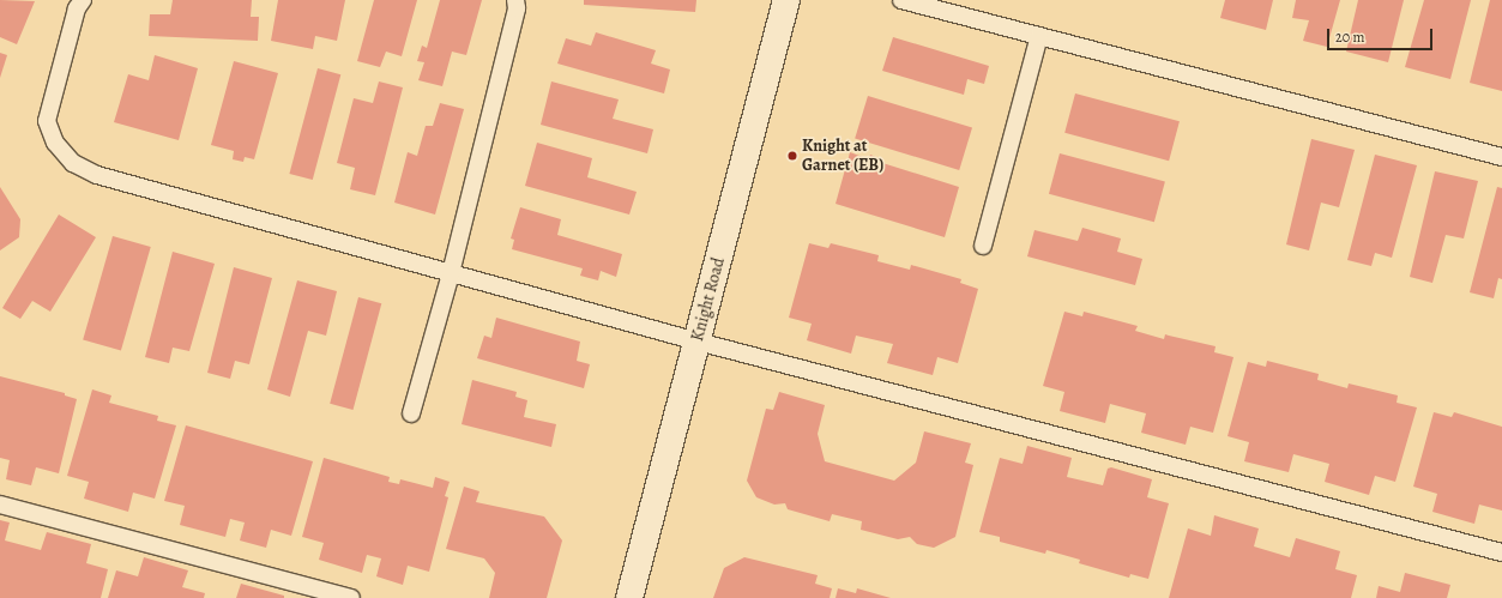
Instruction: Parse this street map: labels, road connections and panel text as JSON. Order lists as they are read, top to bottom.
{
  "streets": {
    "street": ["Knight Road"]
  },
  "places": ["Knight at Garnet (EB)"],
  "scale_bar": "20 m"
}
